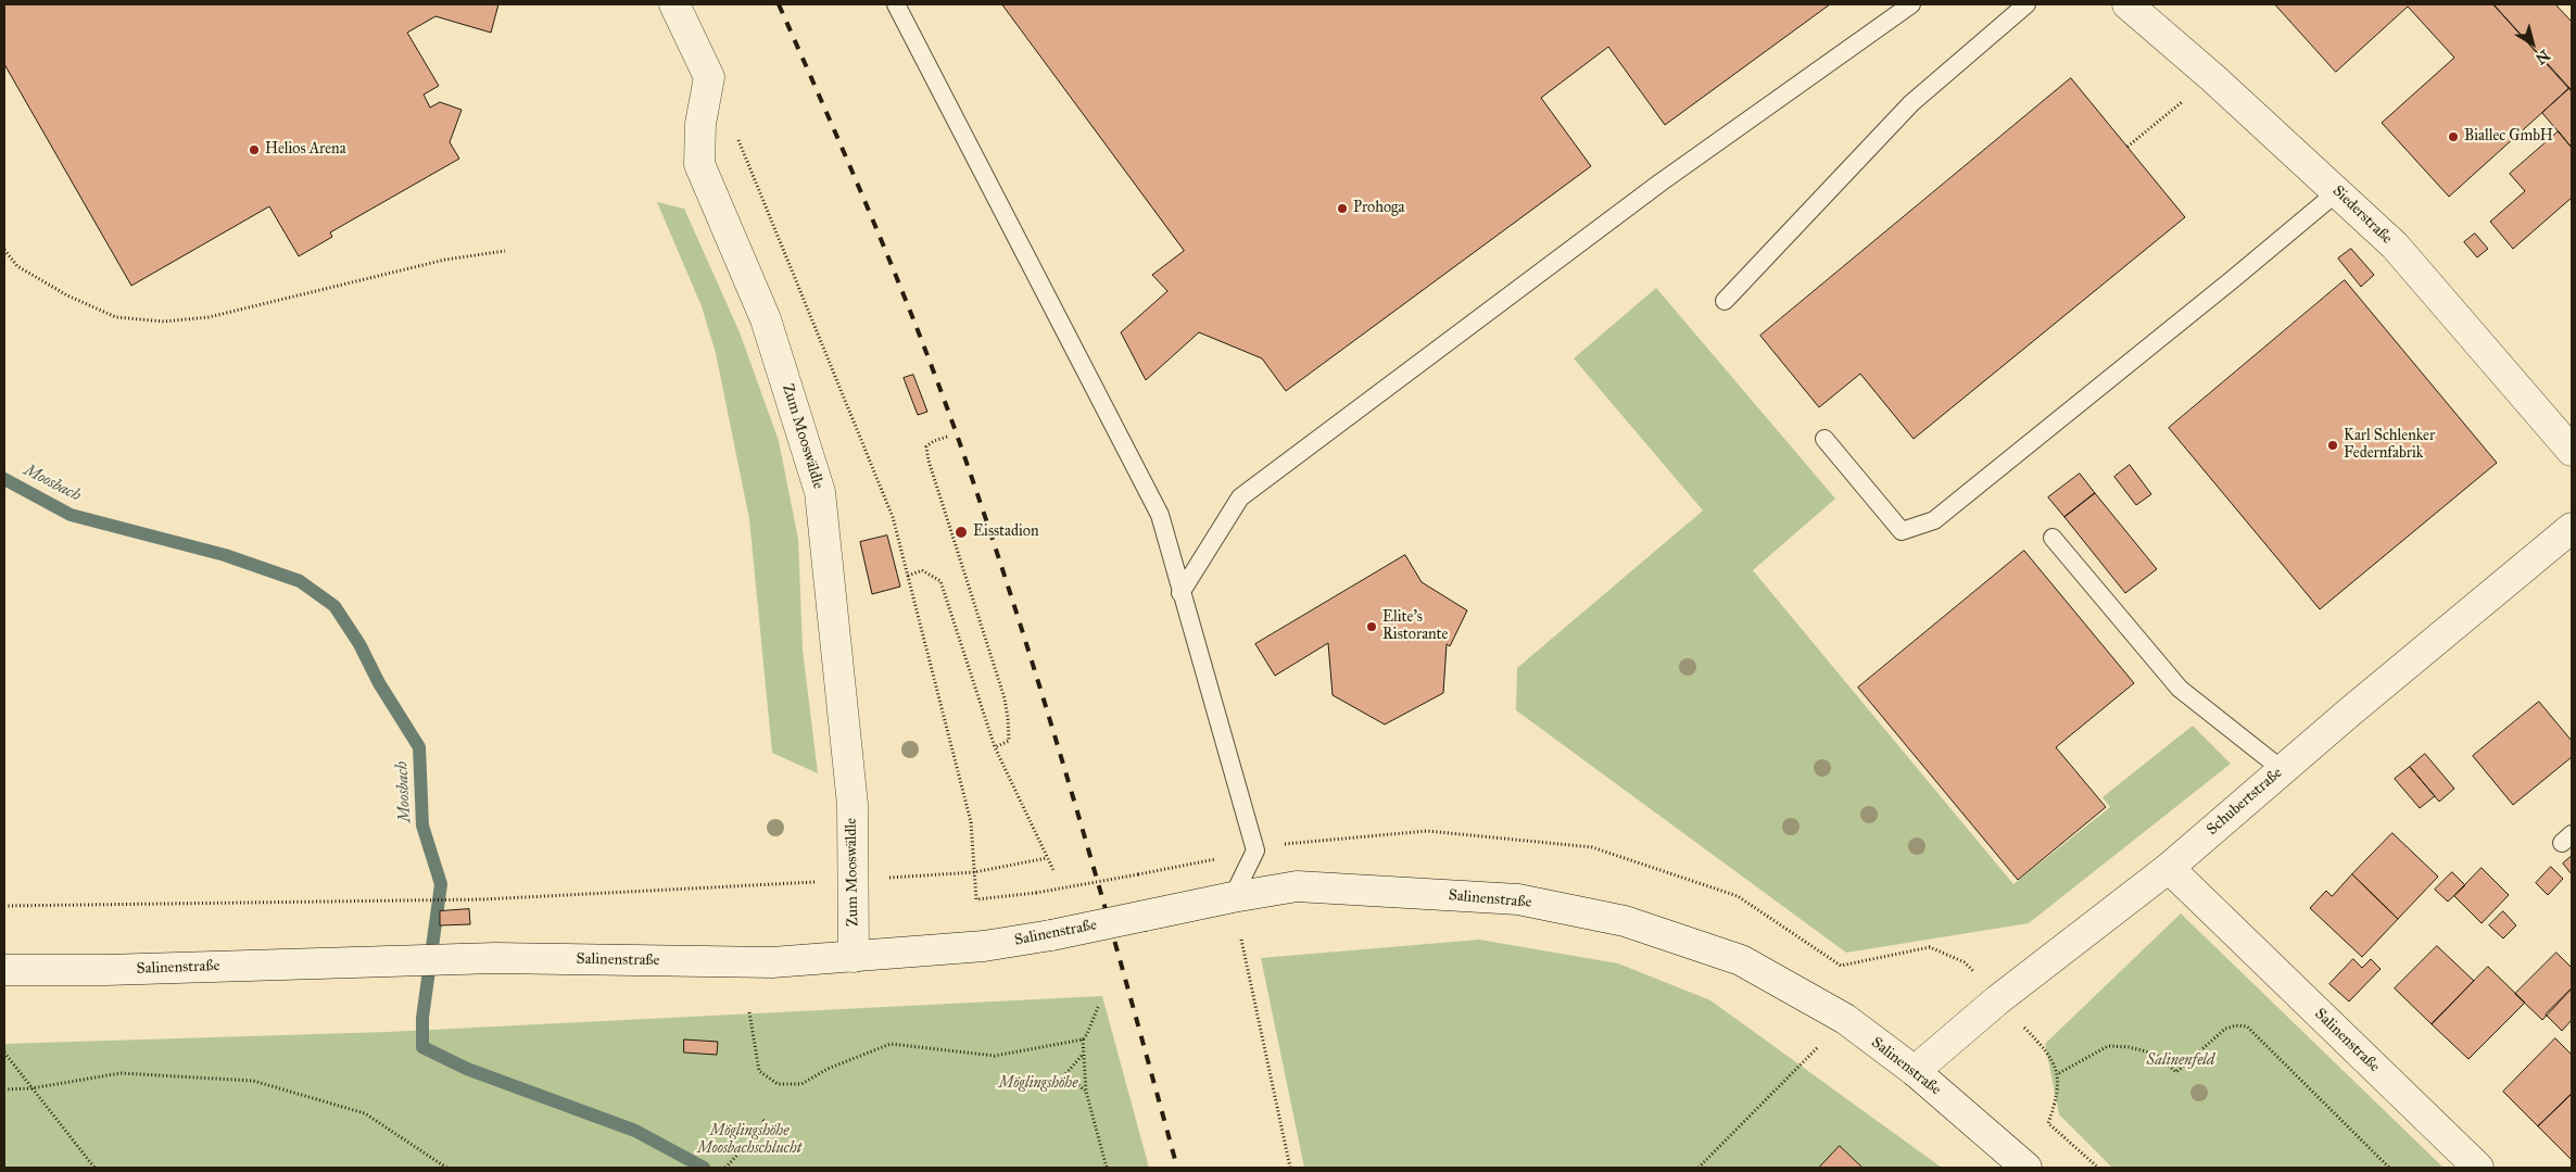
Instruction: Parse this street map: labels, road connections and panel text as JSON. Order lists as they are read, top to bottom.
{
  "streets": {
    "street": [
      "Siederstraße",
      "Zum Mooswäldle",
      "Schubertstraße",
      "Salinenstraße"
    ]
  },
  "crossings": [
    ["Zum Mooswäldle", "Salinenstraße"],
    ["Schubertstraße", "Salinenstraße"]
  ],
  "water": ["Moosbach"],
  "parks": ["Salinenfeld", "Möglingshöhe", "Möglingshöhe Moosbachschlucht"],
  "places": [
    "Biallec GmbH",
    "Helios Arena",
    "Prohoga",
    "Karl Schlenker Federnfabrik",
    "Eisstadion",
    "Elite's Ristorante"
  ],
  "north": "bottom right"
}
